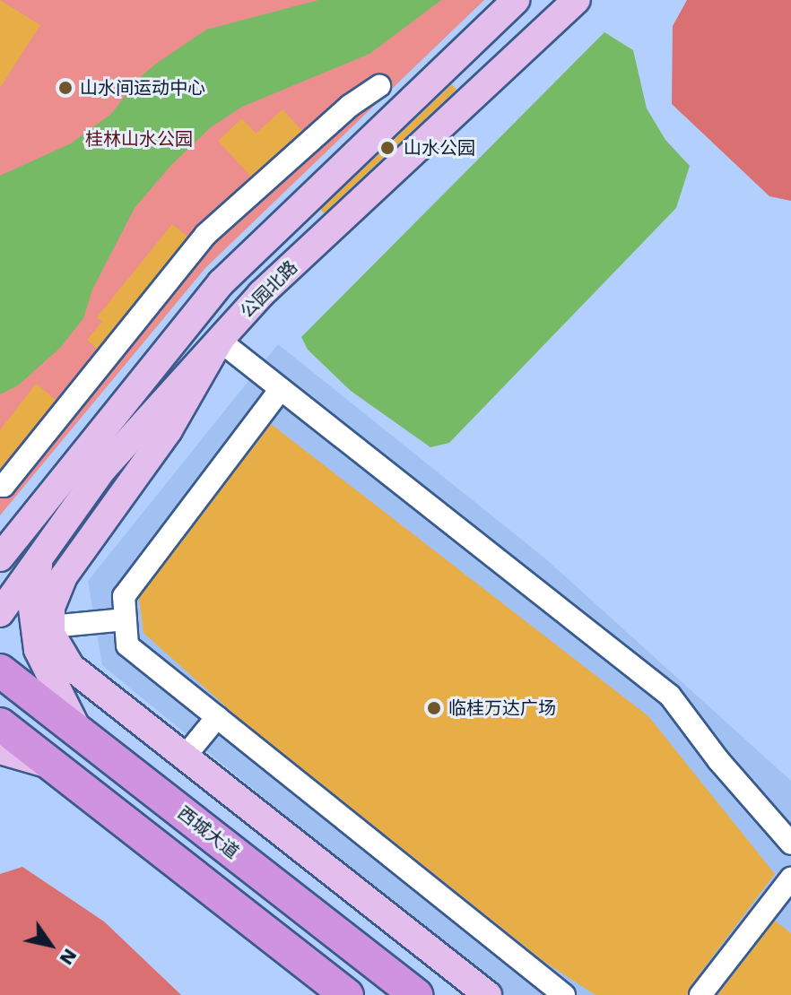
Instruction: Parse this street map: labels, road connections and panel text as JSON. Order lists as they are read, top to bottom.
{
  "streets": {
    "highway": ["西城大道"],
    "main road": ["公园北路"]
  },
  "parks": ["桂林山水公园"],
  "places": ["山水间运动中心", "山水公园", "临桂万达广场"],
  "north": "bottom right"
}
